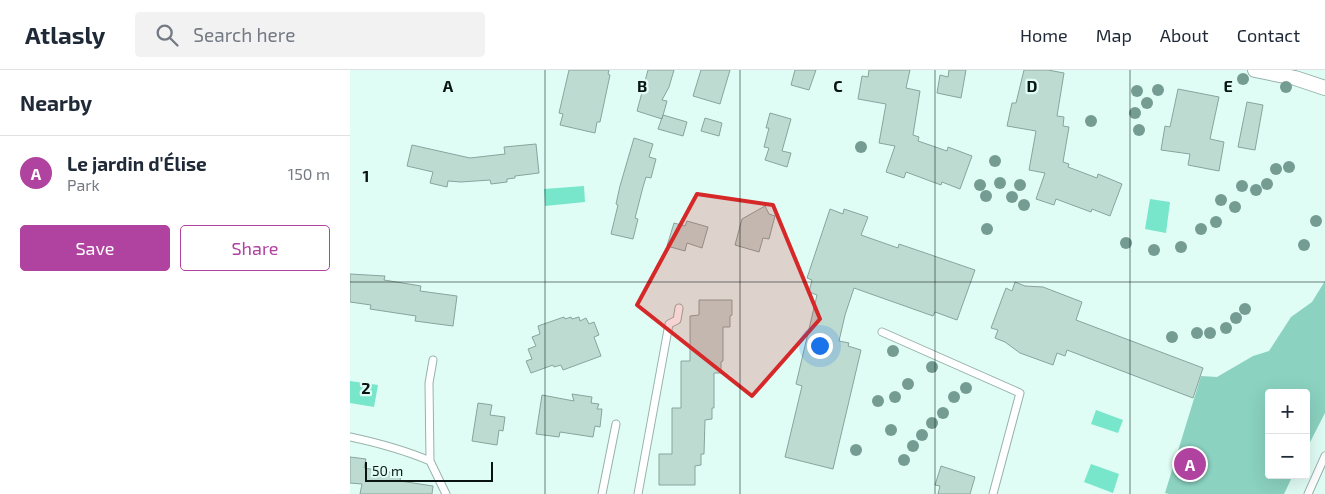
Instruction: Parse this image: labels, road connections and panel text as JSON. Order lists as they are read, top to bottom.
{
  "scale_bar": "50 m",
  "page": {
    "header": "Atlasly",
    "search": "Search here",
    "nav": [
      "Home",
      "Map",
      "About",
      "Contact"
    ],
    "heading": "Nearby",
    "list": [
      {
        "mark": "A",
        "name": "Le jardin d'Élise",
        "note": "Park",
        "value": "150 m"
      }
    ],
    "buttons": ["Save", "Share"],
    "map_buttons": ["+", "−"],
    "pins": "A",
    "scale": "50 m"
  },
  "grid": {
    "columns": [
      "A",
      "B",
      "C",
      "D",
      "E"
    ],
    "rows": ["1", "2"]
  }
}
